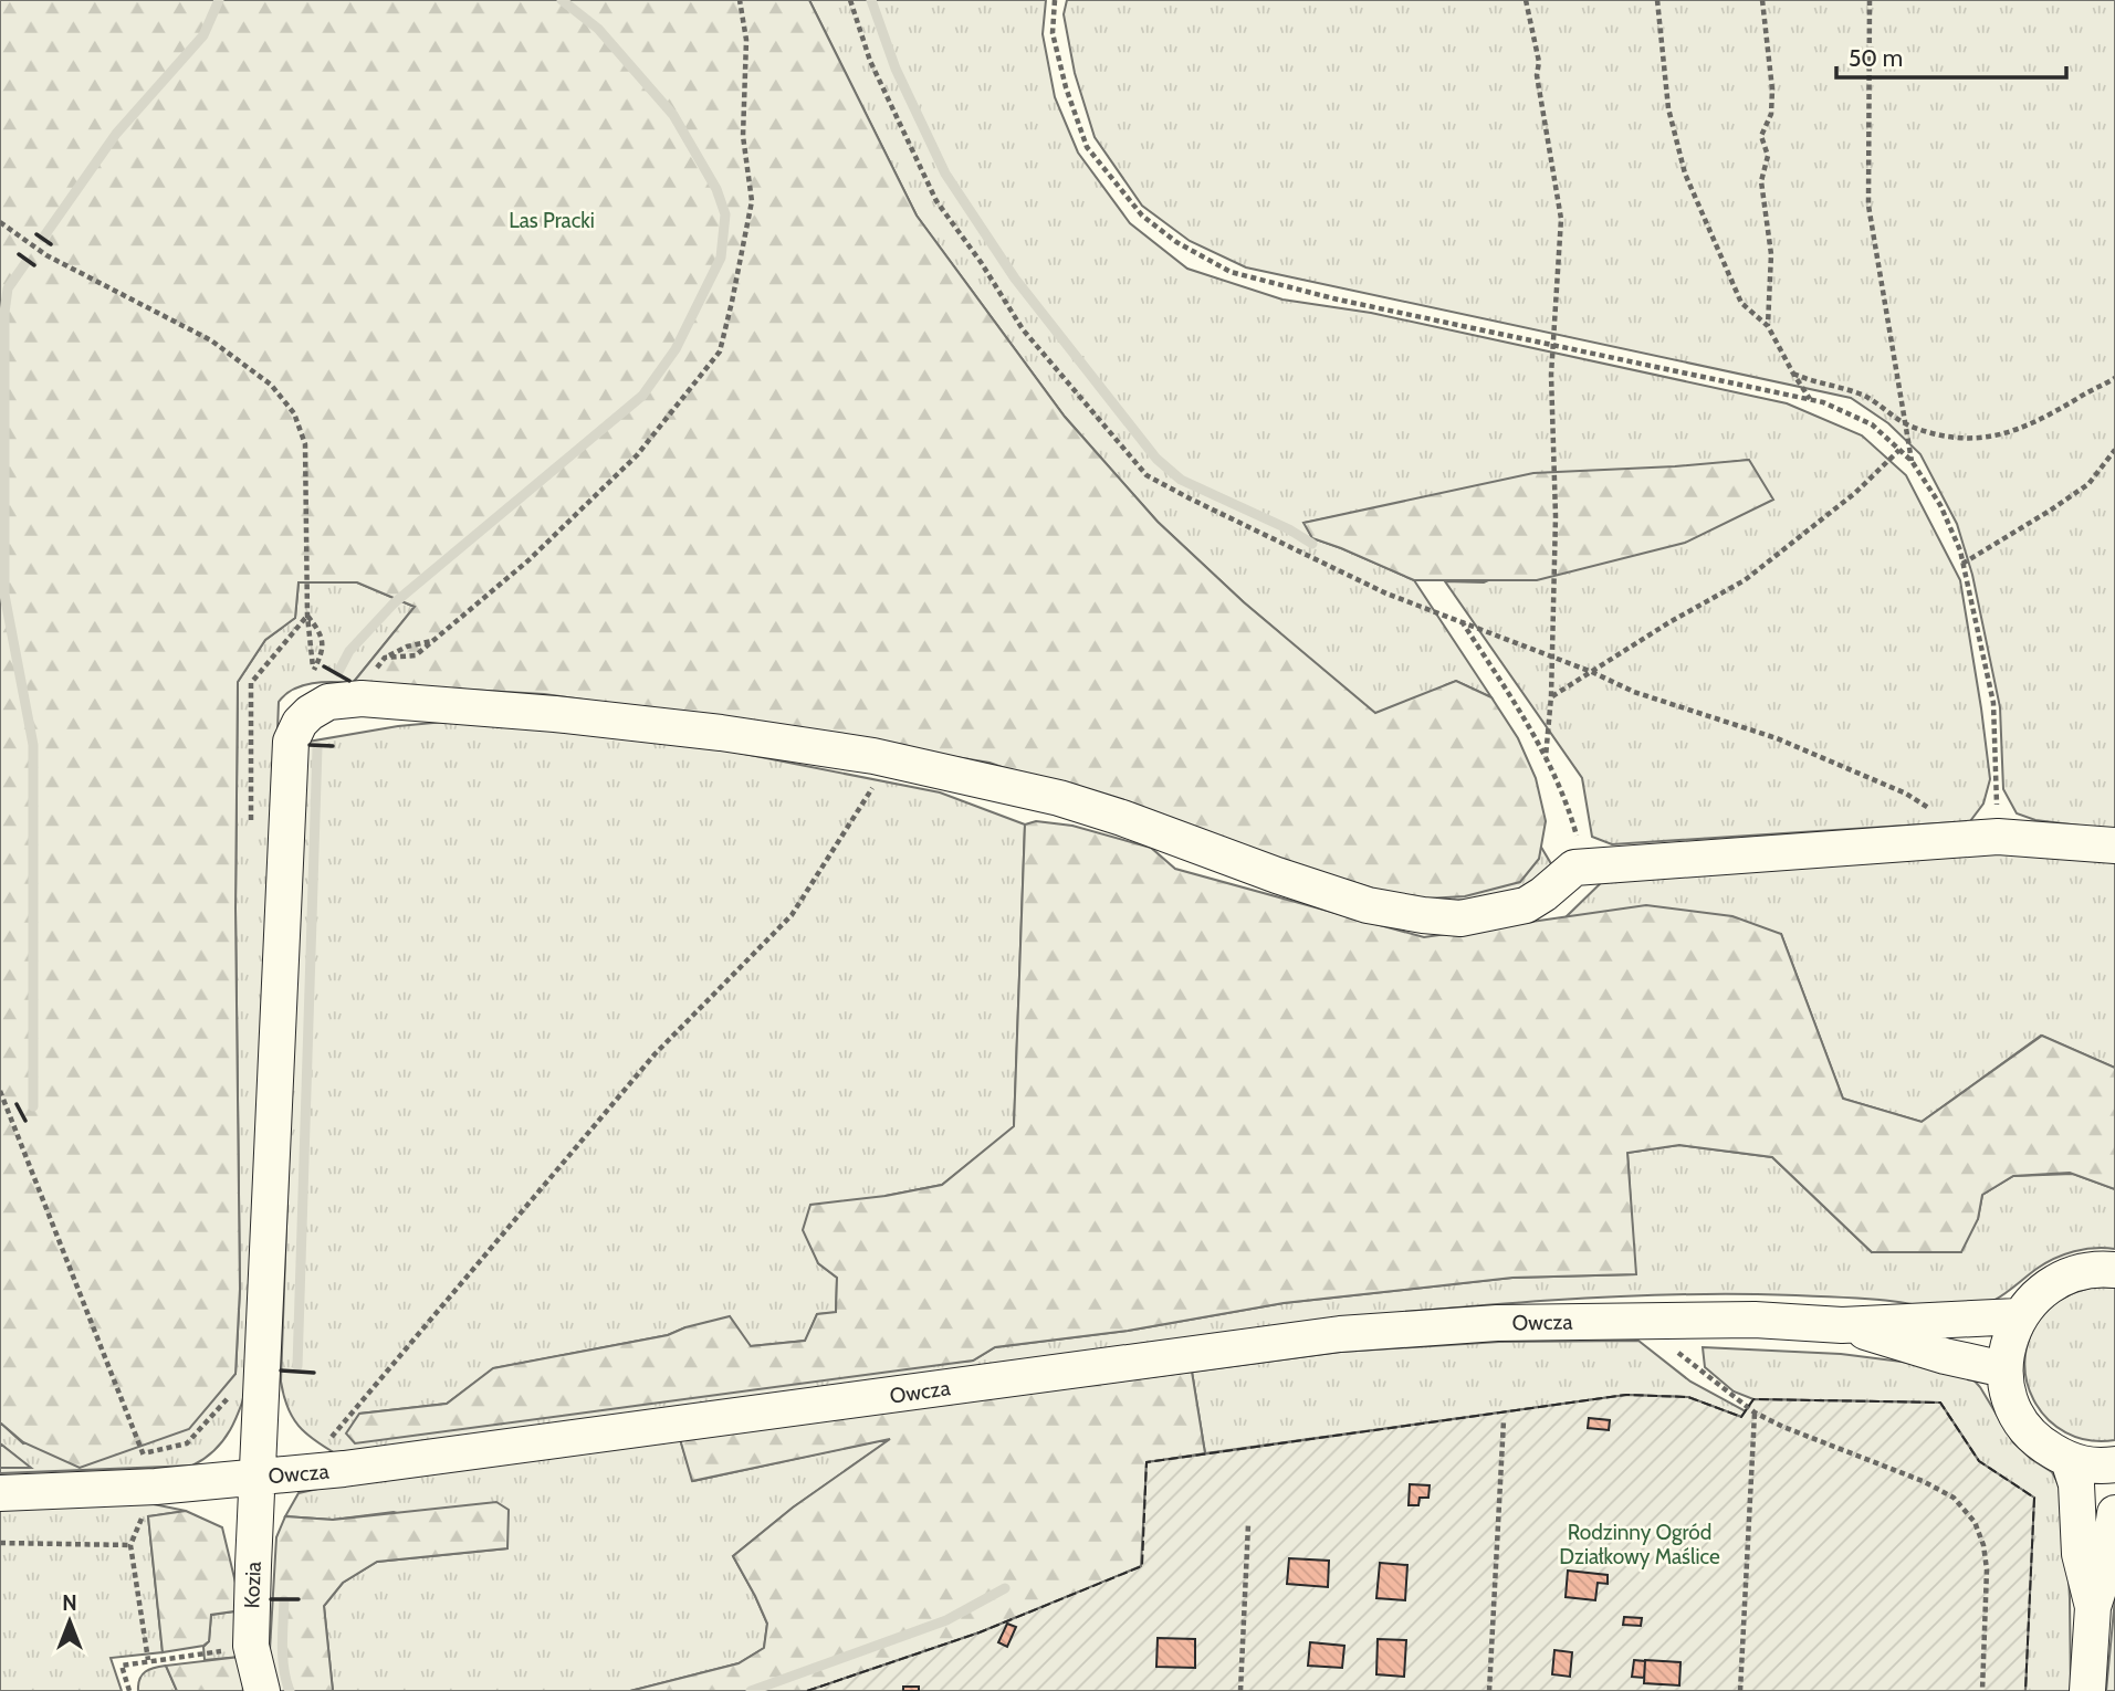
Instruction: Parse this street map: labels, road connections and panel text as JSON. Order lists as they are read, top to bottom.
{
  "streets": {
    "street": ["Owcza", "Kozia"]
  },
  "crossings": [
    ["Owcza", "Kozia"]
  ],
  "parks": ["Las Pracki", "Rodzinny Ogród Działkowy Maślice"],
  "scale_bar": "50 m",
  "north": "top"
}
